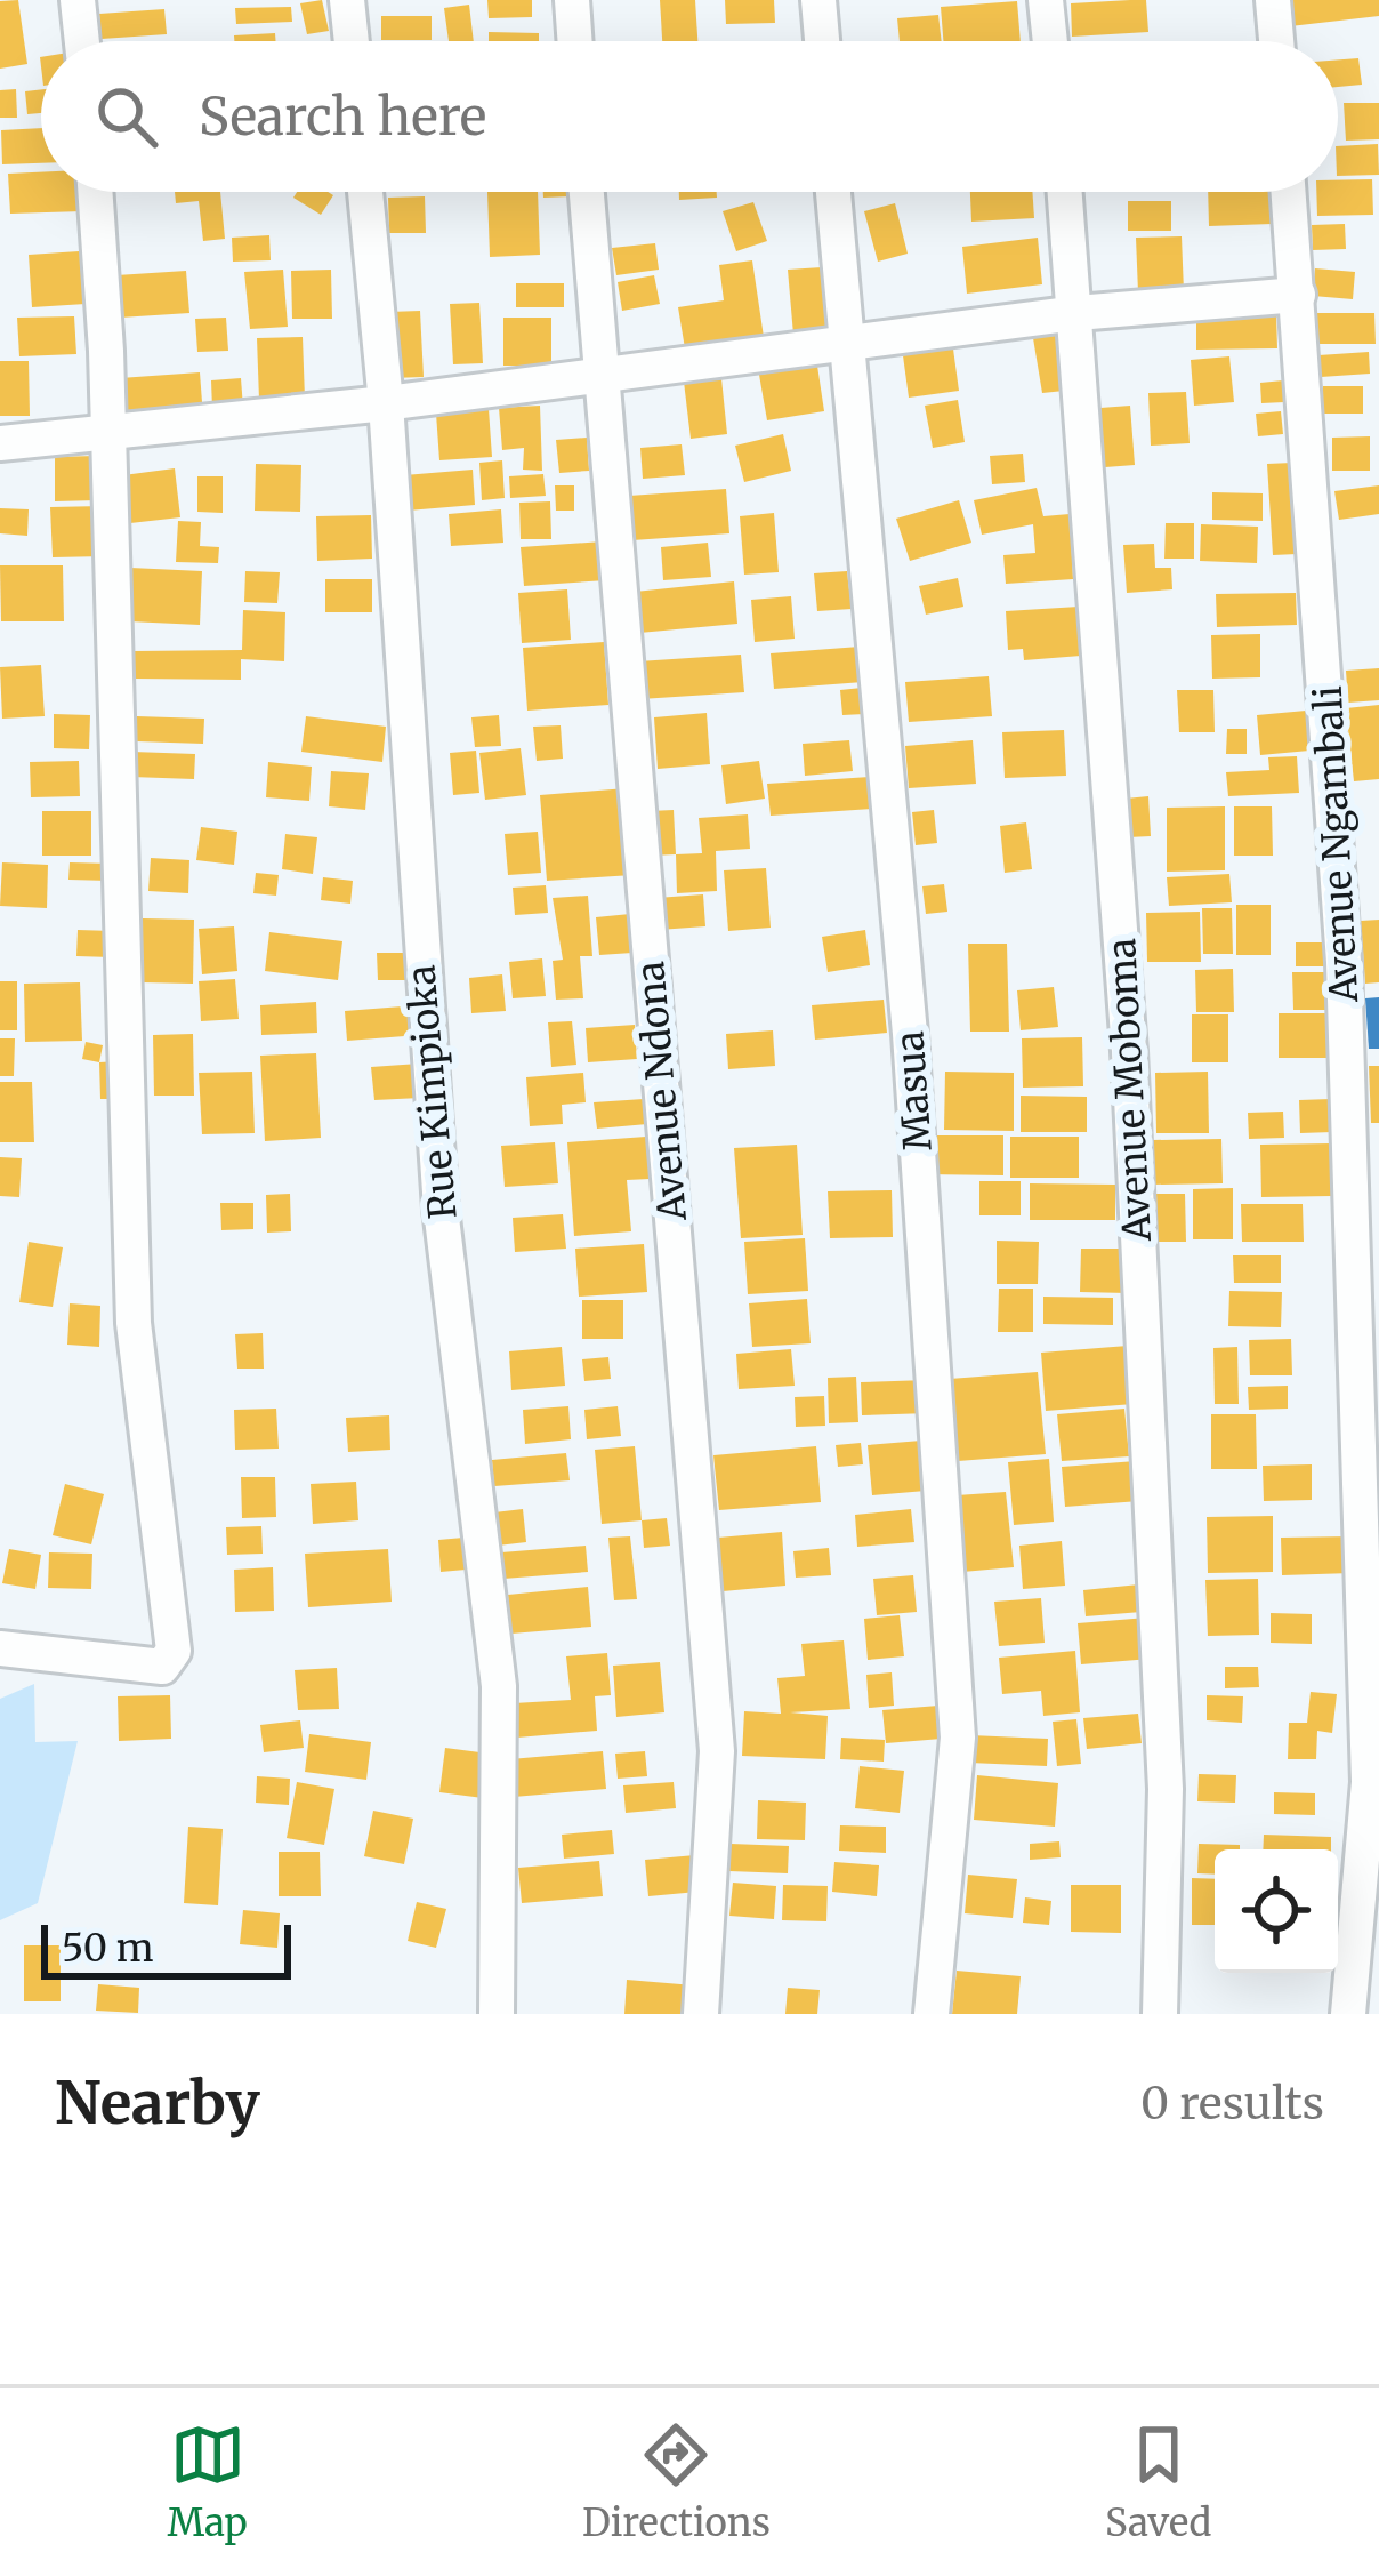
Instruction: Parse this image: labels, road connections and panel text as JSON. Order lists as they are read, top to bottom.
{
  "streets": {
    "street": [
      "Avenue Ngambali",
      "Avenue Moboma",
      "Avenue Ndona",
      "Masua",
      "Rue Kimpioka"
    ]
  },
  "scale_bar": "50 m",
  "page": {
    "search": "Search here",
    "scale": "50 m",
    "heading": ["Nearby", "0 results"],
    "nav": ["Map", "Directions", "Saved"]
  }
}
